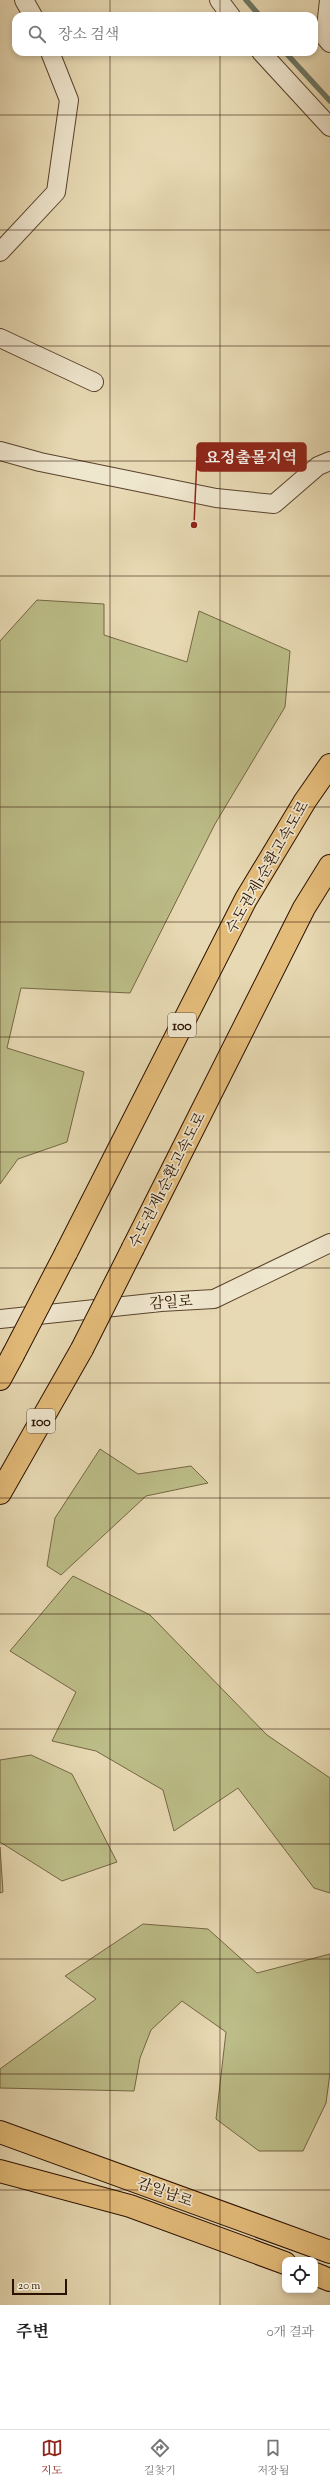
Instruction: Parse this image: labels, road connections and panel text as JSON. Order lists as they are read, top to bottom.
{
  "streets": {
    "main road": ["수도권제1순환고속도로", "100", "감일남로"],
    "street": ["감일로"]
  },
  "places": ["요정출몰지역"],
  "scale_bar": "20 m",
  "page": {
    "search": "장소 검색",
    "scale": "20 m",
    "heading": ["주변", "0개 결과"],
    "nav": ["지도", "길찾기", "저장됨"]
  }
}
